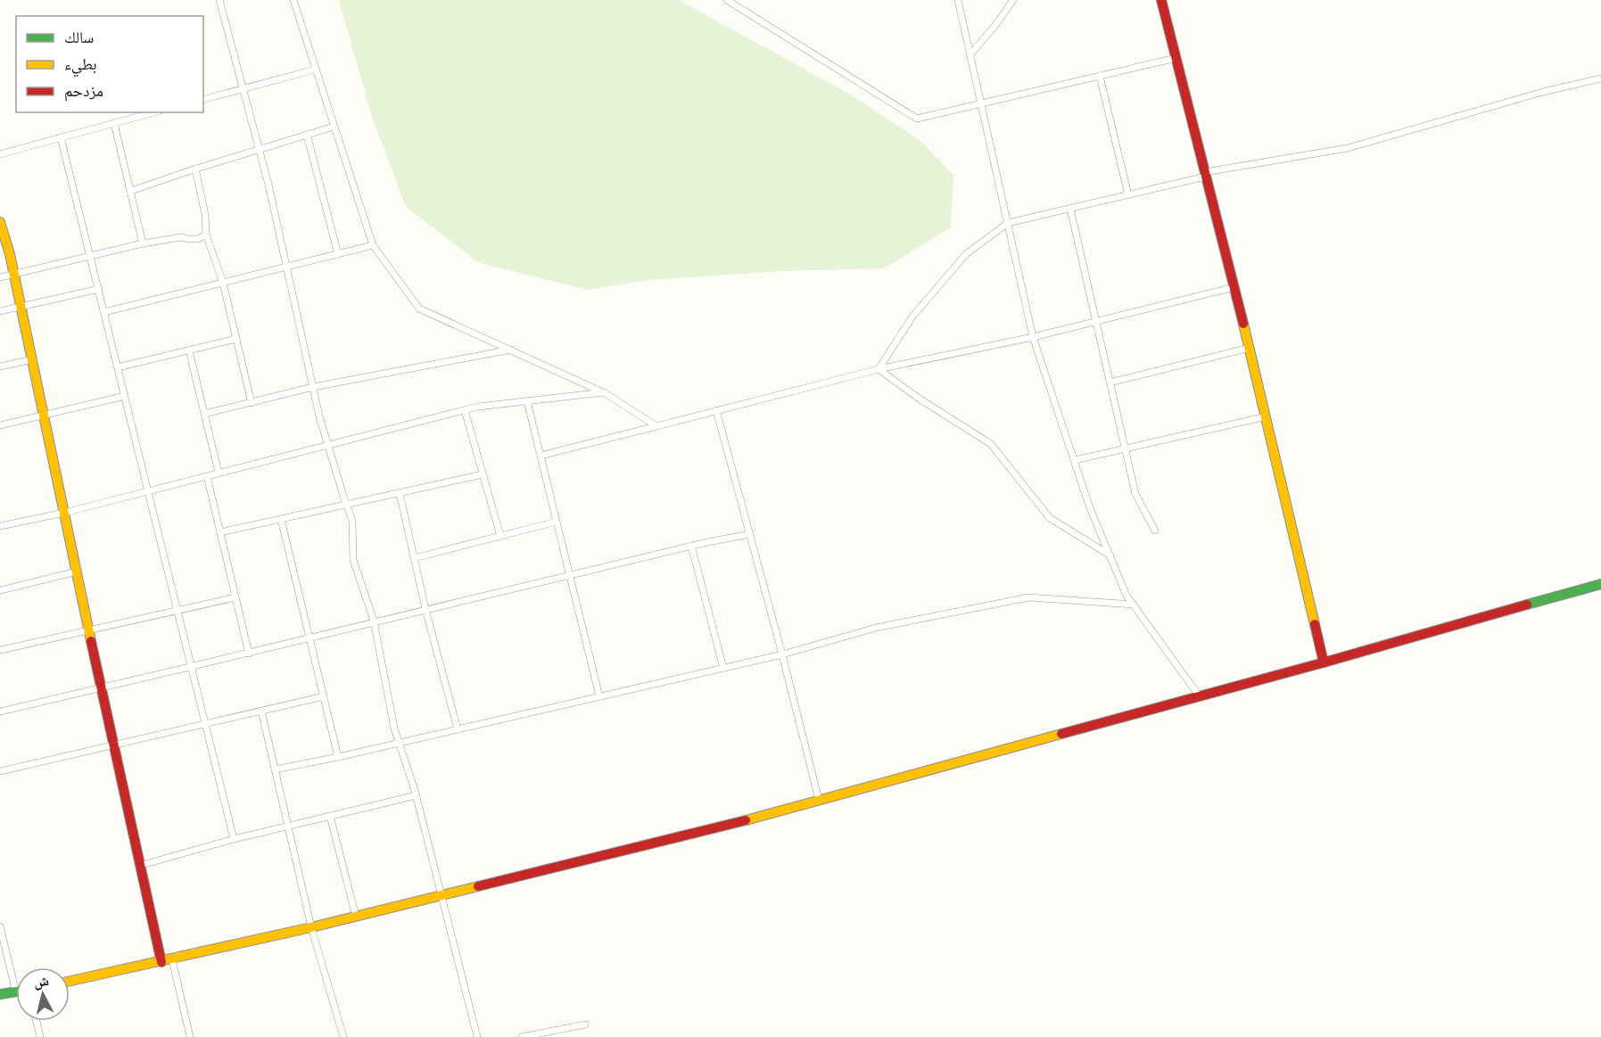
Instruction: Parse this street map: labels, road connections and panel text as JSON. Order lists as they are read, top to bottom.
{
  "legend": ["سالك", "بطيء", "مزدحم"],
  "north": "top"
}
